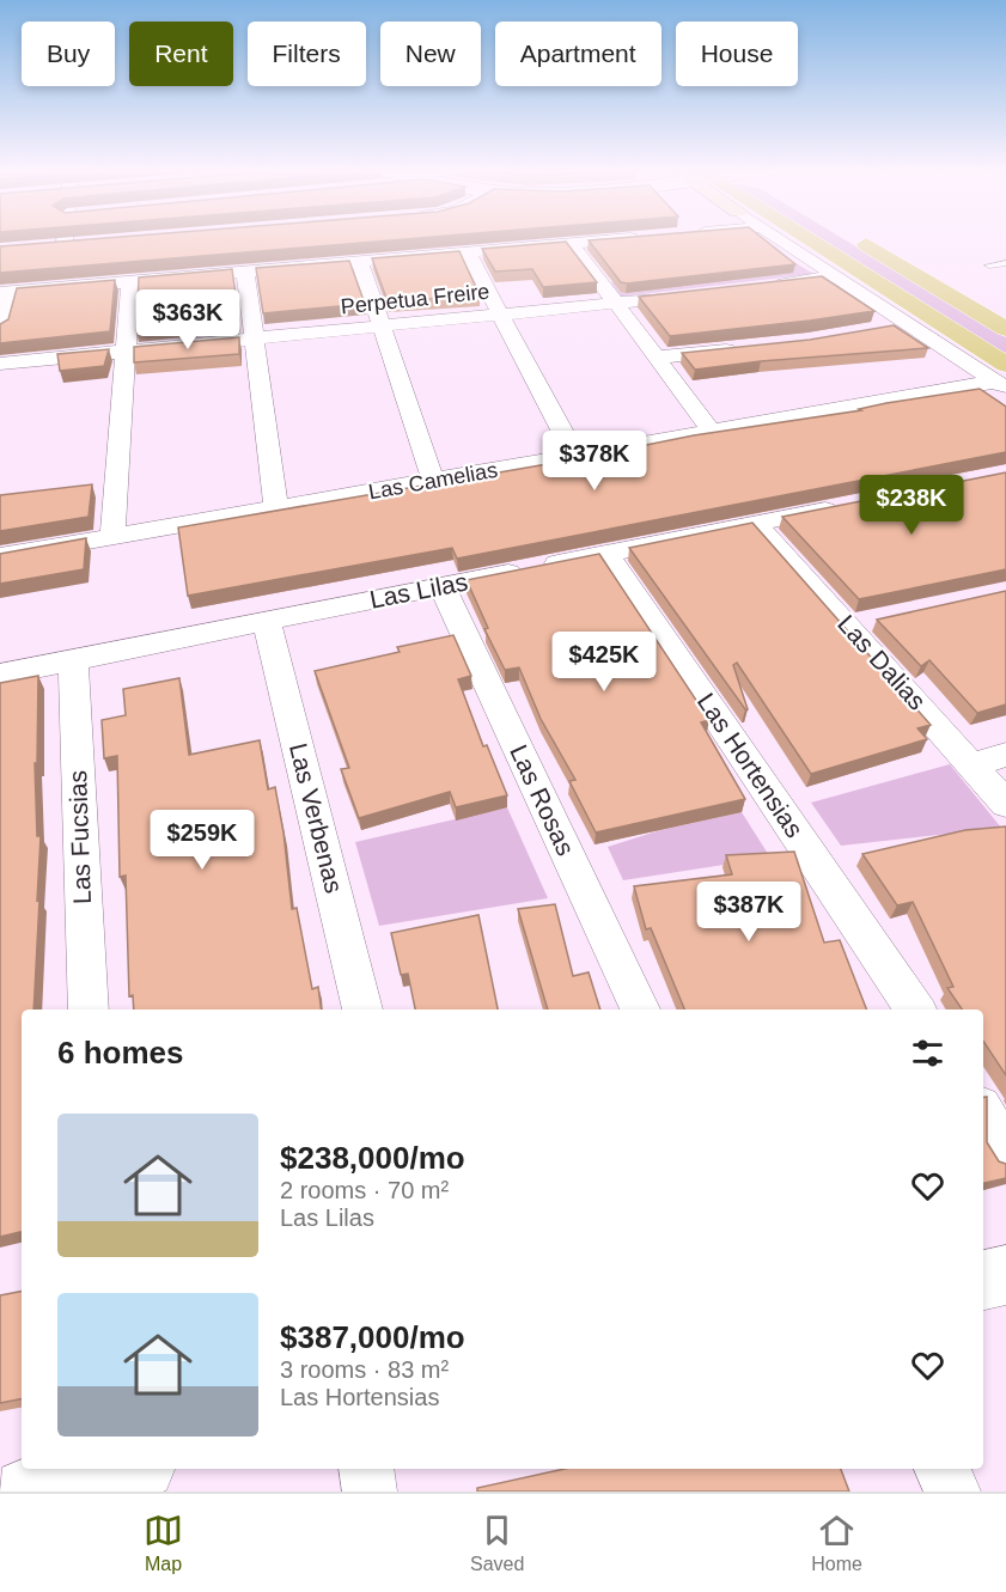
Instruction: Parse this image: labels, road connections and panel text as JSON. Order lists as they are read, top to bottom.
{
  "streets": {
    "street": [
      "Perpetua Freire",
      "Las Camelias",
      "Las Lilas",
      "Las Dalias",
      "Las Hortensias",
      "Las Rosas",
      "Las Verbenas",
      "Las Fucsias"
    ]
  },
  "crossings": [
    ["Las Lilas", "Las Dalias"],
    ["Las Lilas", "Las Hortensias"],
    ["Las Lilas", "Las Rosas"],
    ["Las Lilas", "Las Verbenas"],
    ["Las Lilas", "Las Fucsias"]
  ],
  "page": {
    "chip": [
      "Buy",
      "Rent",
      "Filters",
      "New",
      "Apartment",
      "House"
    ],
    "price": [
      "$363K",
      "$378K",
      "$238K",
      "$425K",
      "$259K",
      "$387K"
    ],
    "heading": "6 homes",
    "list": [
      {
        "name": "$238,000/mo",
        "note": "2 rooms · 70 m² · Las Lilas"
      },
      {
        "name": "$387,000/mo",
        "note": "3 rooms · 83 m² · Las Hortensias"
      }
    ],
    "tabs": ["Map", "Saved", "Home"]
  }
}
